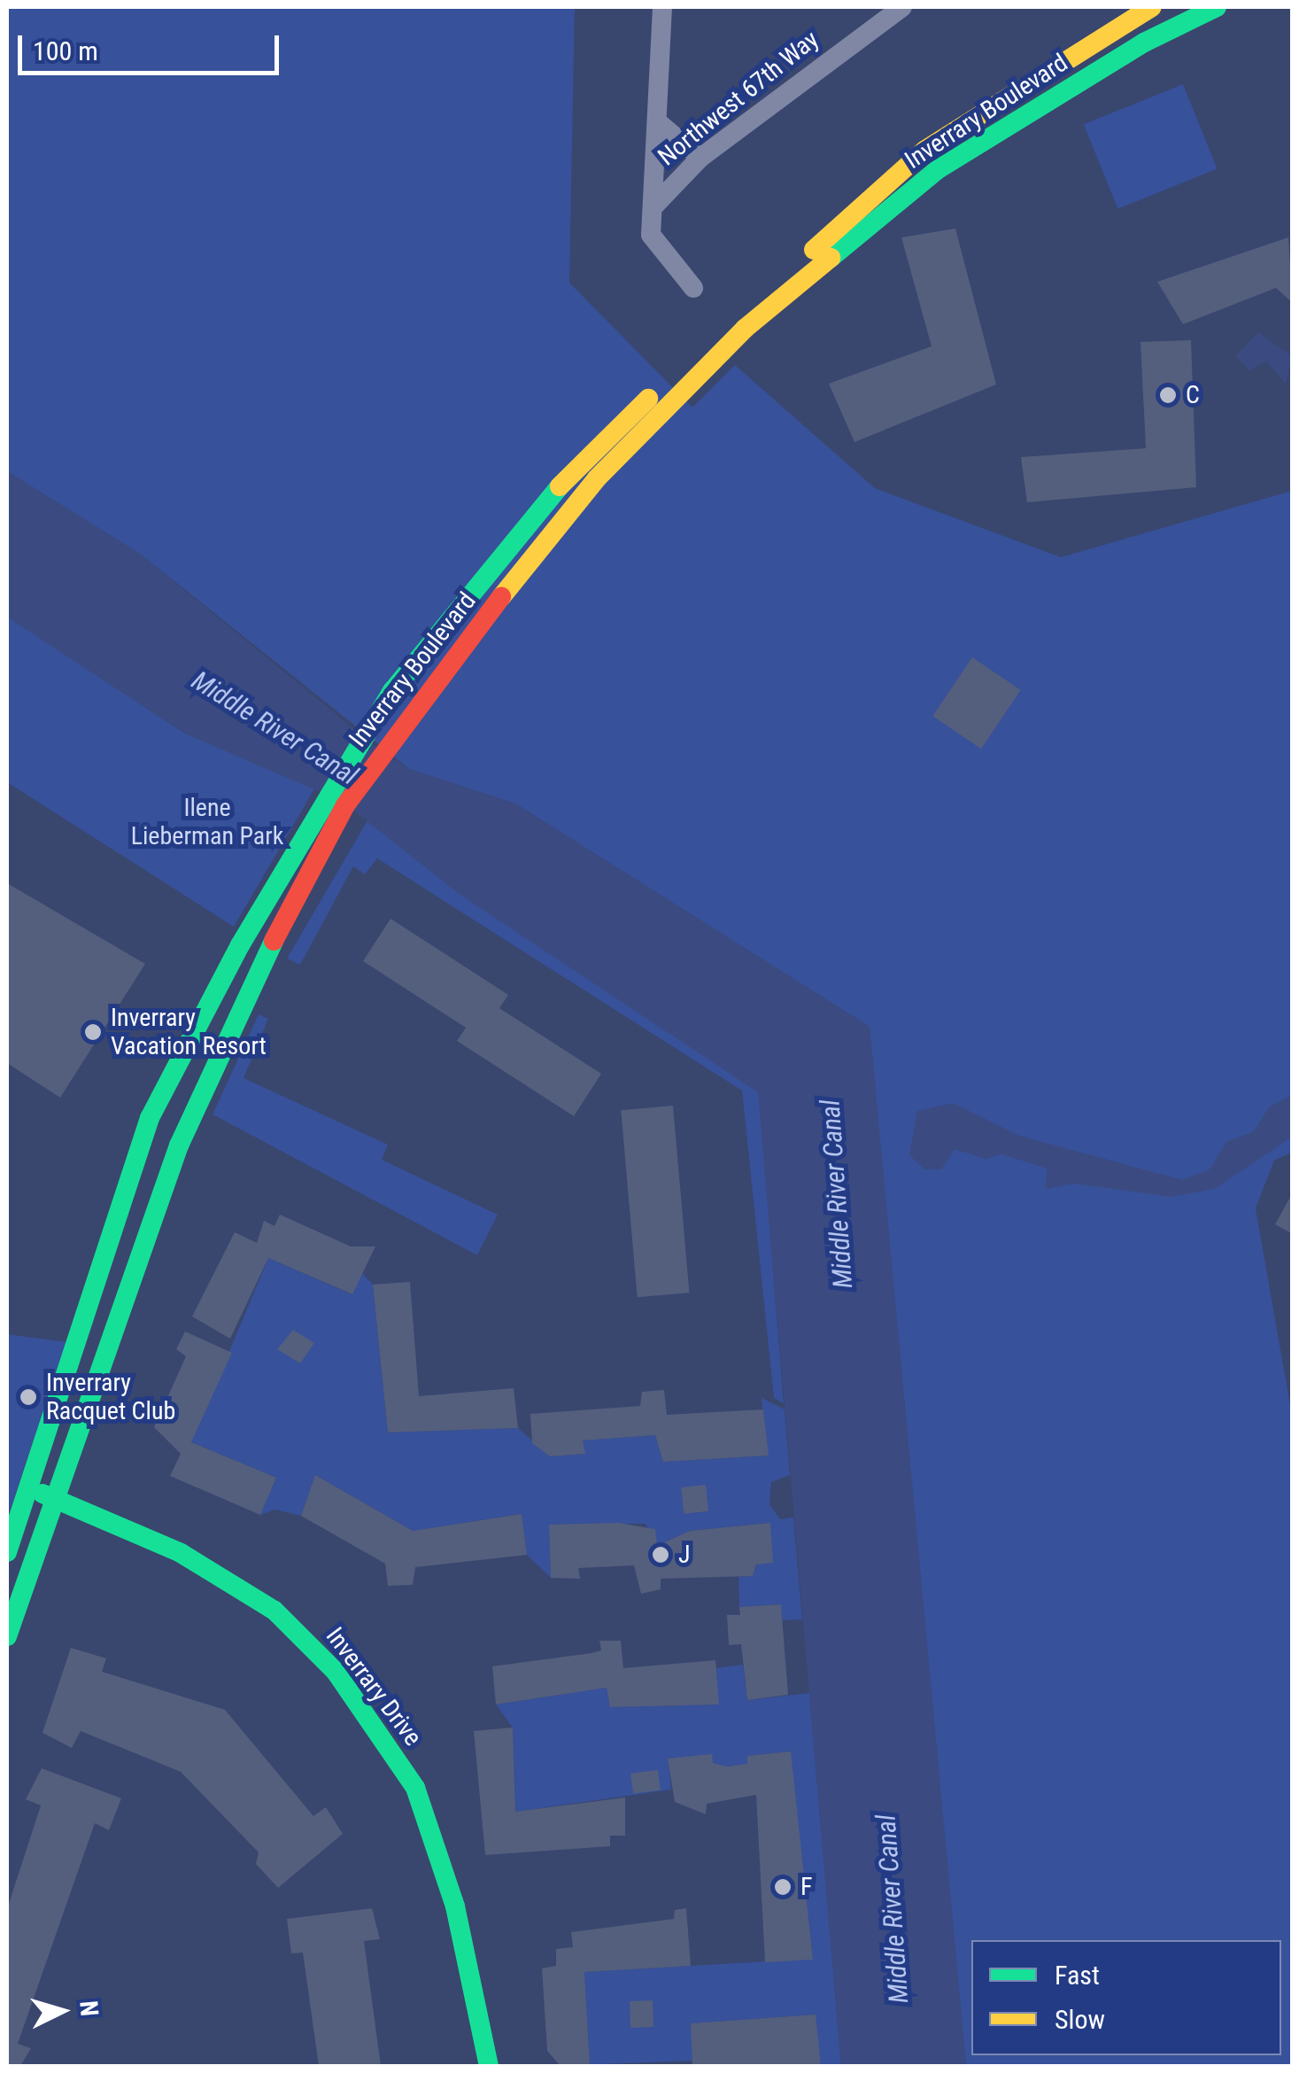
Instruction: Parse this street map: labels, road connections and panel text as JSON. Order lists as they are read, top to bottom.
{
  "streets": {
    "street": ["Northwest 67th Way", "Inverrary Boulevard", "Inverrary Drive"]
  },
  "crossings": [
    ["Inverrary Boulevard", "Inverrary Drive"]
  ],
  "water": ["Middle River Canal"],
  "parks": ["Ilene Lieberman Park"],
  "places": [
    "C",
    "Inverrary Vacation Resort",
    "Inverrary Racquet Club",
    "J",
    "F"
  ],
  "legend": ["Fast", "Slow"],
  "scale_bar": "100 m",
  "north": "right"
}
